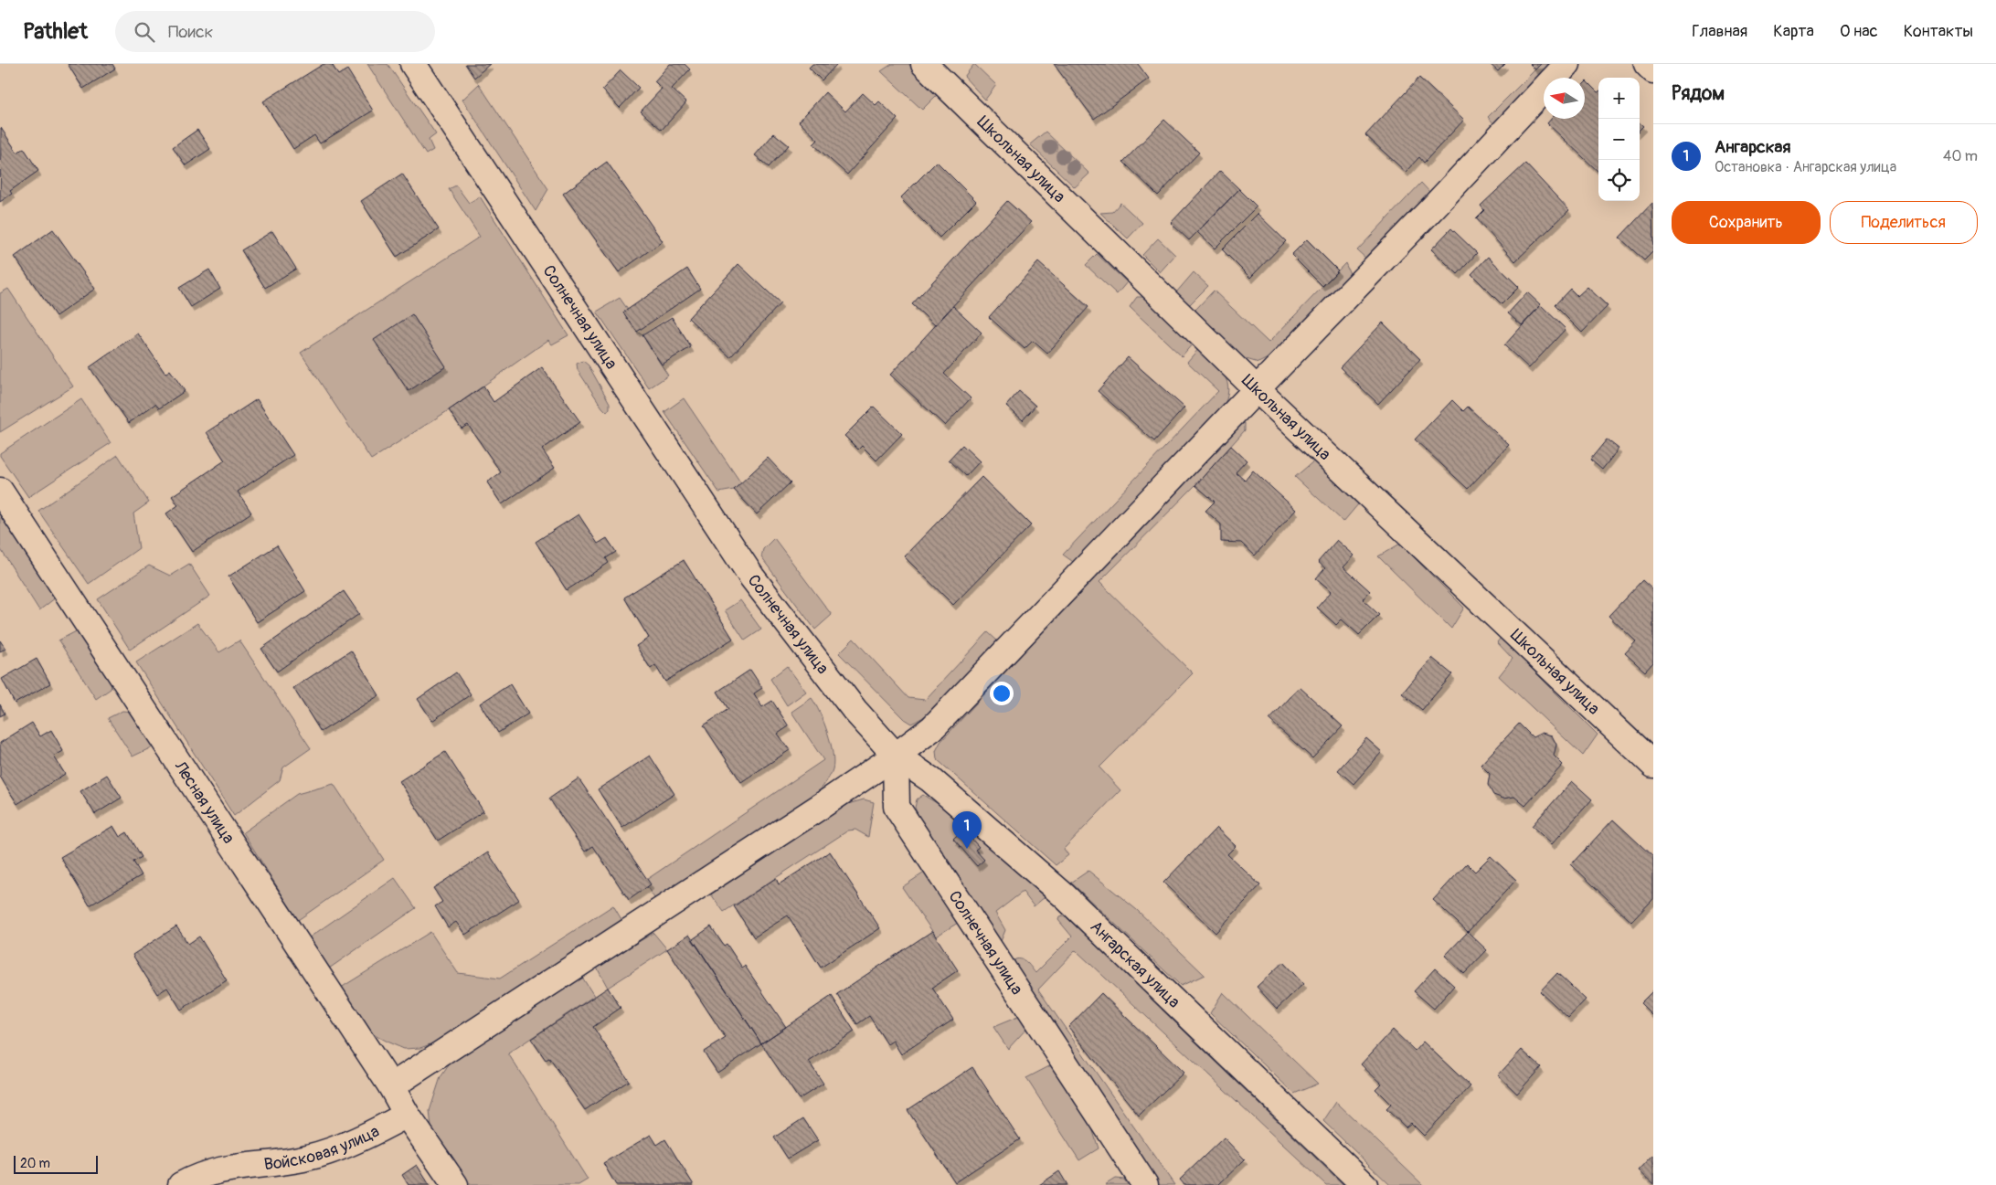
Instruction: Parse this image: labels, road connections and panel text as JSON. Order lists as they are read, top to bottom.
{
  "streets": {
    "street": [
      "Школьная улица",
      "Солнечная улица",
      "Лесная улица",
      "Ангарская улица",
      "Войсковая улица"
    ]
  },
  "crossings": [
    ["Солнечная улица", "Ангарская улица"],
    ["Лесная улица", "Войсковая улица"]
  ],
  "scale_bar": "20 m",
  "north": "left",
  "page": {
    "header": "Pathlet",
    "search": "Поиск",
    "nav": [
      "Главная",
      "Карта",
      "О нас",
      "Контакты"
    ],
    "heading": "Рядом",
    "map_buttons": ["+", "−"],
    "list": [
      {
        "mark": "1",
        "name": "Ангарская",
        "note": "Остановка · Ангарская улица",
        "value": "40 m"
      }
    ],
    "buttons": ["Сохранить", "Поделиться"],
    "pins": "1",
    "scale": "20 m"
  }
}
